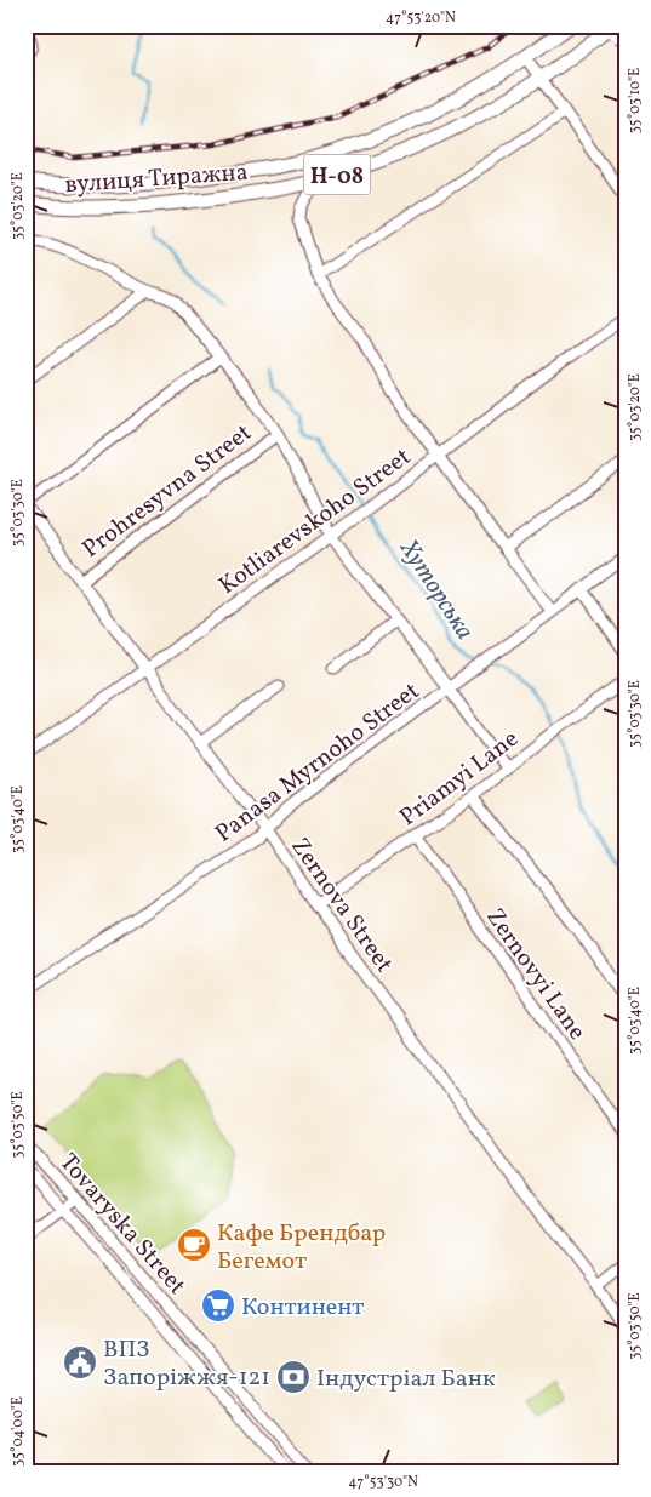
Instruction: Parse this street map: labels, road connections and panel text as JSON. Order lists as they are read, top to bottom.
{
  "streets": {
    "main road": ["Н-08", "вулиця Тиражна"],
    "street": [
      "Prohresyvna Street",
      "Kotliarevskoho Street",
      "Panasa Myrnoho Street",
      "Priamyi Lane",
      "Zernova Street",
      "Zernovyi Lane",
      "Tovaryska Street"
    ]
  },
  "crossings": [
    ["Prohresyvna Street", "Kotliarevskoho Street"],
    ["Prohresyvna Street", "Panasa Myrnoho Street"],
    ["Prohresyvna Street", "Priamyi Lane"],
    ["Prohresyvna Street", "Zernova Street"],
    ["Kotliarevskoho Street", "Zernova Street"],
    ["Panasa Myrnoho Street", "Zernova Street"],
    ["Priamyi Lane", "Zernova Street"],
    ["Priamyi Lane", "Zernovyi Lane"]
  ],
  "water": ["Хуторська"],
  "places": {
    "cafe": ["Кафе Брендбар Бегемот"],
    "supermarket": ["Континент"],
    "public building": ["ВПЗ Запоріжжя-121"],
    "bank": ["Індустріал Банк"]
  },
  "coordinates": [
    "47°53'20\"N",
    "35°03'10\"E",
    "35°03'20\"E",
    "35°03'30\"E",
    "35°03'40\"E",
    "35°03'50\"E",
    "35°04'00\"E",
    "47°53'30\"N"
  ]
}
